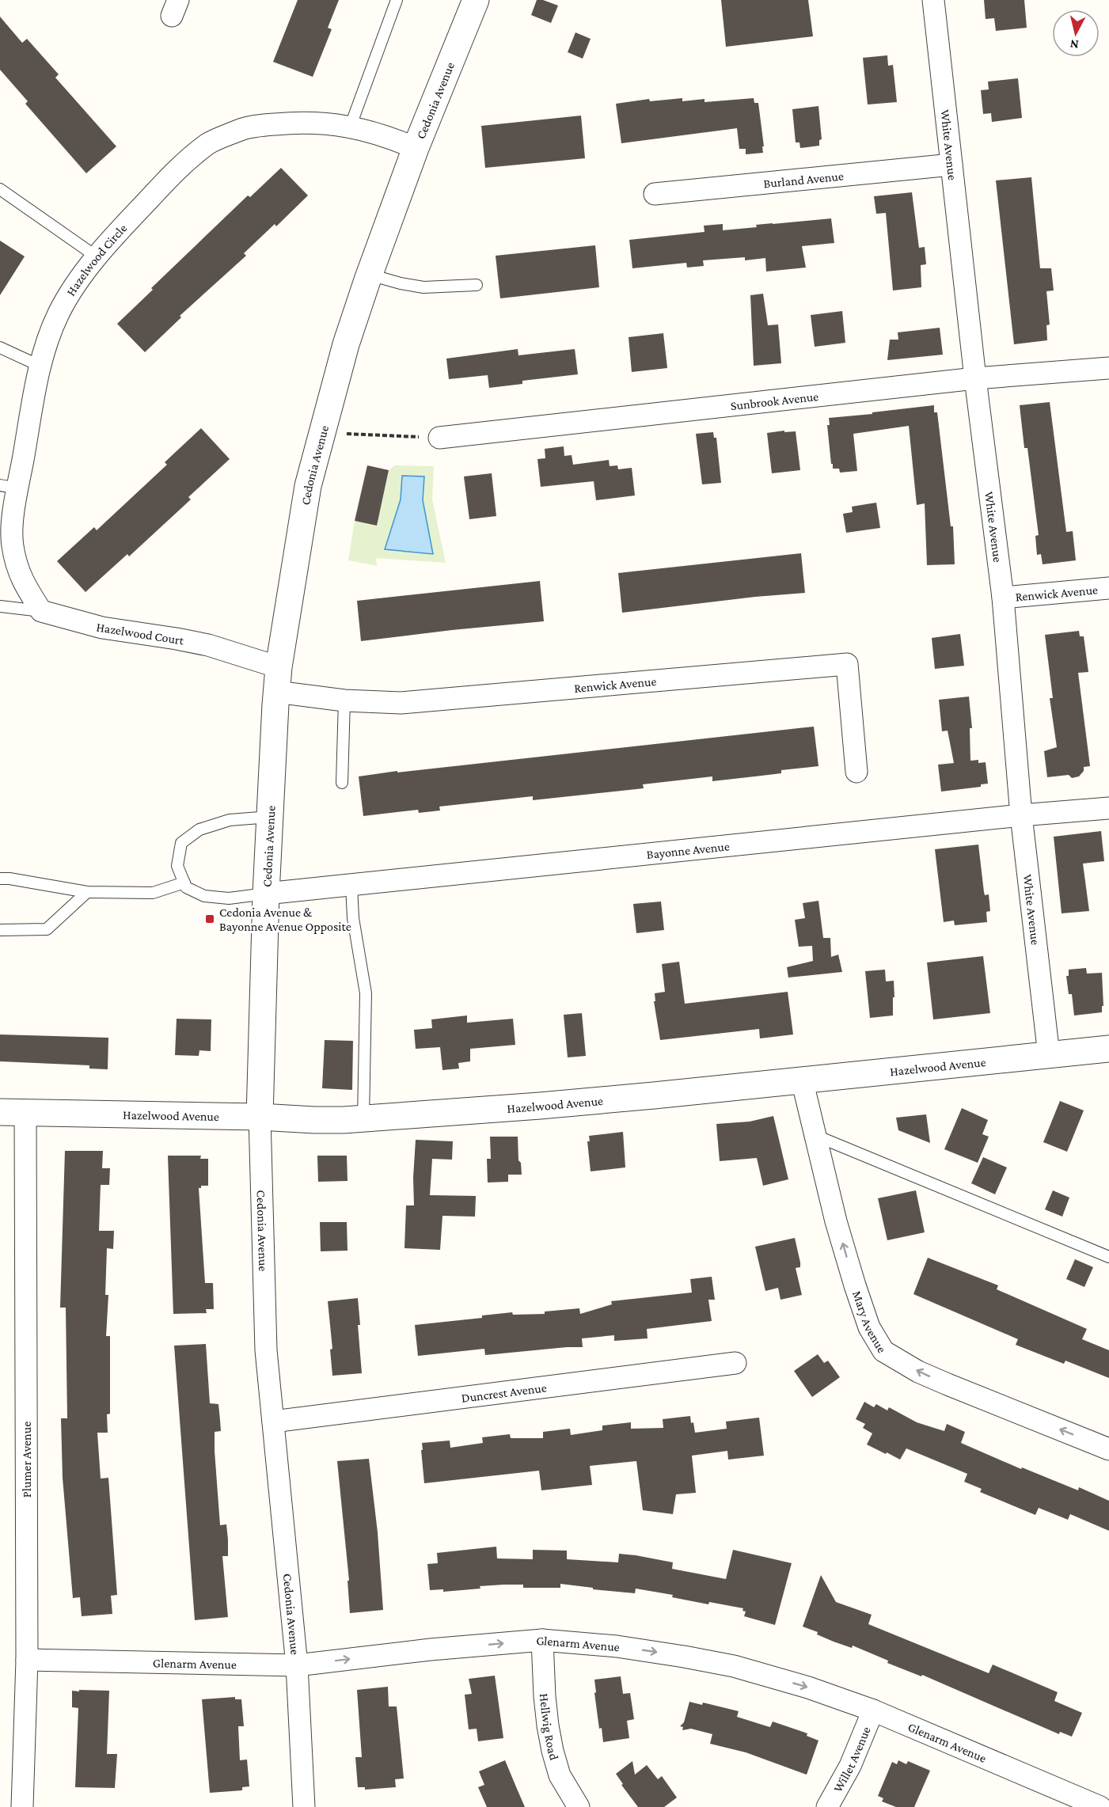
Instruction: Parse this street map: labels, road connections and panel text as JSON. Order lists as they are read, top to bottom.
{
  "streets": {
    "street": [
      "Cedonia Avenue",
      "White Avenue",
      "Burland Avenue",
      "Hazelwood Circle",
      "Sunbrook Avenue",
      "Renwick Avenue",
      "Hazelwood Court",
      "Bayonne Avenue",
      "Hazelwood Avenue",
      "Mary Avenue",
      "Duncrest Avenue",
      "Plumer Avenue",
      "Glenarm Avenue",
      "Hellwig Road",
      "Willet Avenue"
    ]
  },
  "crossings": [
    ["Cedonia Avenue", "Hazelwood Circle"],
    ["Cedonia Avenue", "Renwick Avenue"],
    ["Cedonia Avenue", "Hazelwood Court"],
    ["Cedonia Avenue", "Bayonne Avenue"],
    ["Cedonia Avenue", "Hazelwood Avenue"],
    ["Cedonia Avenue", "Duncrest Avenue"],
    ["Cedonia Avenue", "Glenarm Avenue"],
    ["White Avenue", "Burland Avenue"],
    ["White Avenue", "Sunbrook Avenue"],
    ["White Avenue", "Renwick Avenue"],
    ["White Avenue", "Bayonne Avenue"],
    ["White Avenue", "Hazelwood Avenue"],
    ["Hazelwood Circle", "Hazelwood Court"],
    ["Renwick Avenue", "Hazelwood Court"],
    ["Hazelwood Avenue", "Mary Avenue"],
    ["Hazelwood Avenue", "Plumer Avenue"],
    ["Plumer Avenue", "Glenarm Avenue"],
    ["Glenarm Avenue", "Hellwig Road"],
    ["Glenarm Avenue", "Willet Avenue"]
  ],
  "one_way": ["Mary Avenue", "Glenarm Avenue"],
  "places": {
    "transit": ["Cedonia Avenue & Bayonne Avenue Opposite"]
  },
  "north": "bottom"
}
